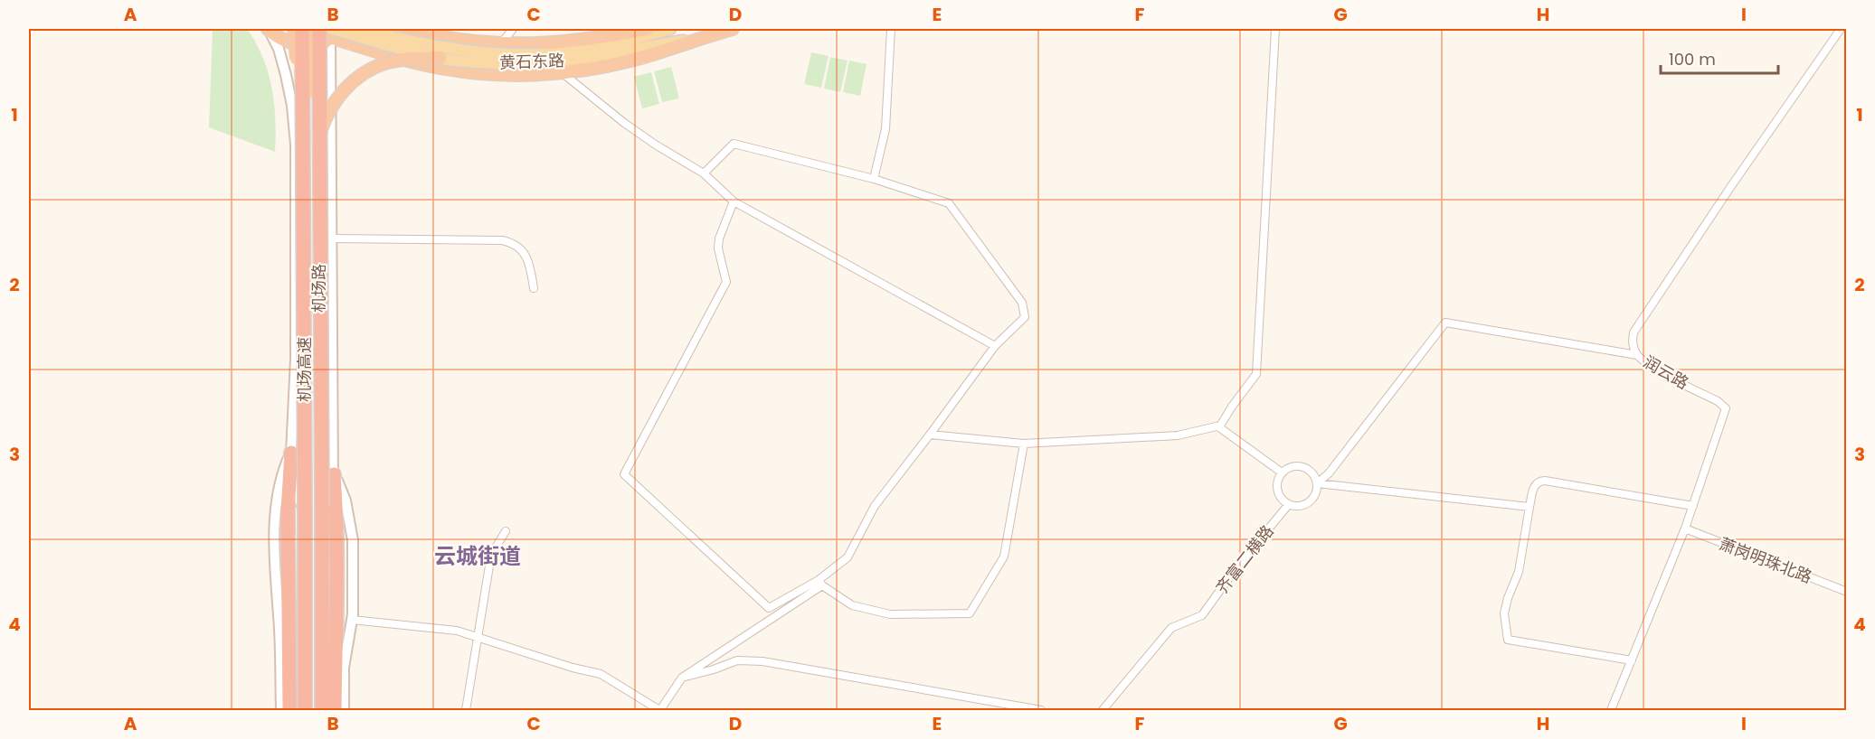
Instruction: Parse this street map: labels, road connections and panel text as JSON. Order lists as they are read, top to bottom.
{
  "streets": {
    "highway": ["黄石东路", "机场路", "机场高速"],
    "street": ["润云路", "齐富二横路", "萧岗明珠北路"]
  },
  "crossings": [
    ["黄石东路", "机场高速"],
    ["机场路", "机场高速"],
    ["润云路", "萧岗明珠北路"]
  ],
  "districts": ["云城街道"],
  "scale_bar": "100 m",
  "grid": {
    "columns": [
      "A",
      "B",
      "C",
      "D",
      "E",
      "F",
      "G",
      "H",
      "I"
    ],
    "rows": [
      "1",
      "2",
      "3",
      "4"
    ]
  }
}
